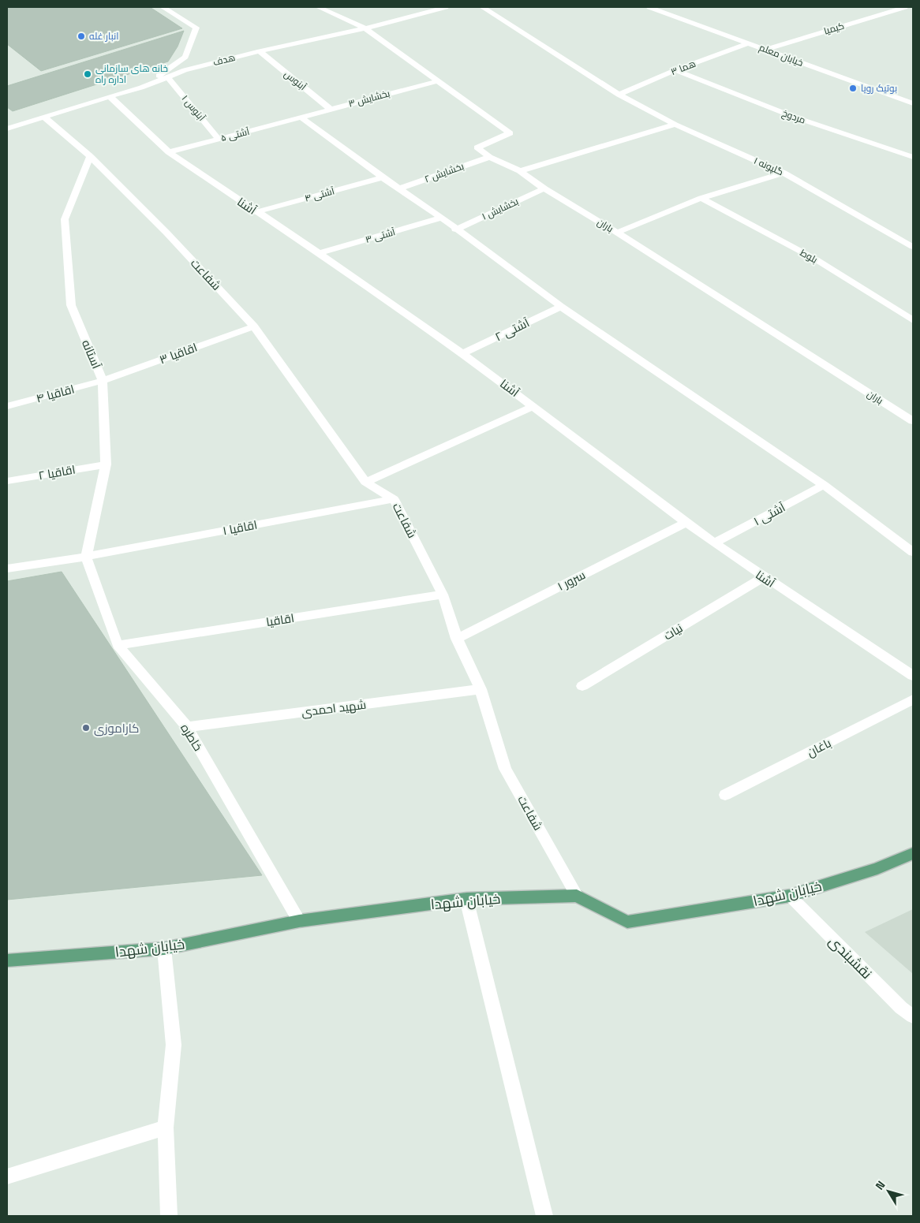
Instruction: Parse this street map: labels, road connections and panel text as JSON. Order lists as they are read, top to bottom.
{
  "streets": {
    "main road": ["خیابان شهدا"],
    "street": [
      "کیمیا",
      "خیابان معلم",
      "هدف",
      "هما ۳",
      "آبنوس",
      "بخشایش ۳",
      "آبنوس ۱",
      "مردوخ",
      "آشتی ۵",
      "گلپونه ۱",
      "بخشایش ۲",
      "آشتی ۴",
      "آشنا",
      "بخشایش ۱",
      "باران",
      "آشتی ۳",
      "بلوط",
      "شفاعت",
      "آشتی ۲",
      "اقاقیا ۳",
      "آستانه",
      "اقاقیا ۴",
      "اقاقیا ۲",
      "آشتی ۱",
      "اقاقیا ۱",
      "سرور ۱",
      "اقاقیا",
      "نیات",
      "شهید احمدی",
      "خاطره",
      "باغان",
      "نقشبندی"
    ]
  },
  "crossings": [
    ["کیمیا", "خیابان معلم"],
    ["خیابان معلم", "هما ۳"],
    ["هدف", "آبنوس"],
    ["هدف", "آبنوس ۱"],
    ["هدف", "آشنا"],
    ["هدف", "شفاعت"],
    ["هما ۳", "مردوخ"],
    ["هما ۳", "گلپونه ۱"],
    ["آبنوس", "بخشایش ۳"],
    ["بخشایش ۳", "آشتی ۵"],
    ["آبنوس ۱", "آشتی ۵"],
    ["آشتی ۵", "آشنا"],
    ["بخشایش ۲", "باران"],
    ["آشتی ۴", "آشنا"],
    ["آشنا", "آشتی ۳"],
    ["آشنا", "آشتی ۲"],
    ["آشنا", "آشتی ۱"],
    ["آشنا", "سرور ۱"],
    ["آشنا", "نیات"],
    ["بخشایش ۱", "باران"],
    ["شفاعت", "اقاقیا ۳"],
    ["شفاعت", "آستانه"],
    ["شفاعت", "اقاقیا ۱"],
    ["شفاعت", "سرور ۱"],
    ["شفاعت", "اقاقیا"],
    ["شفاعت", "شهید احمدی"],
    ["شفاعت", "خیابان شهدا"],
    ["اقاقیا ۳", "آستانه"],
    ["اقاقیا ۳", "اقاقیا ۴"],
    ["آستانه", "اقاقیا ۴"],
    ["آستانه", "اقاقیا ۲"],
    ["آستانه", "اقاقیا ۱"],
    ["آستانه", "خاطره"],
    ["اقاقیا ۱", "خاطره"],
    ["اقاقیا", "خاطره"],
    ["شهید احمدی", "خاطره"],
    ["خاطره", "خیابان شهدا"],
    ["خیابان شهدا", "نقشبندی"]
  ],
  "places": [
    "انبار غله",
    "خانه های سازمانی اداره راه",
    "بوتیک رویا",
    "کاراموزی"
  ],
  "north": "top left"
}
